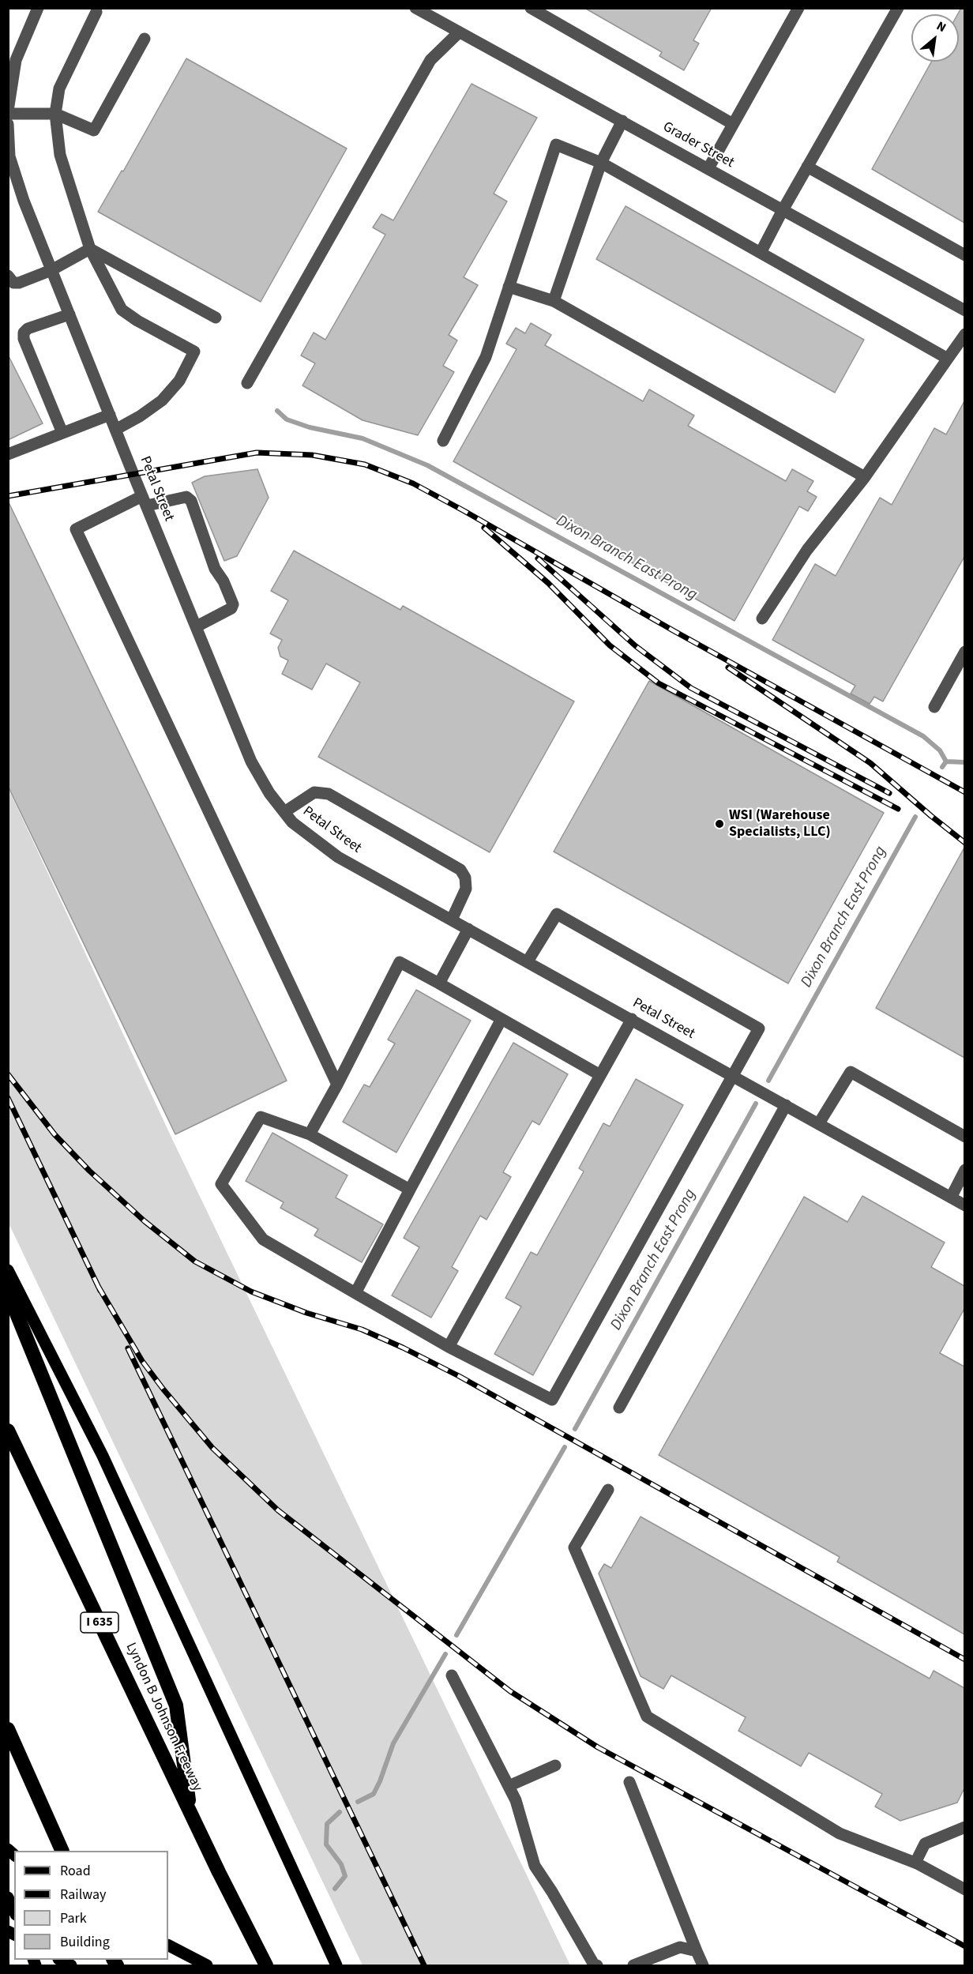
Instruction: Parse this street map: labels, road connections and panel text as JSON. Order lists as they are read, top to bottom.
{
  "streets": {
    "highway": ["I 635", "Lyndon B Johnson Freeway"],
    "street": ["Grader Street", "Petal Street"]
  },
  "water": ["Dixon Branch East Prong"],
  "places": ["WSI (Warehouse Specialists, LLC)"],
  "legend": [
    "Road",
    "Railway",
    "Park",
    "Building"
  ],
  "north": "top right"
}
